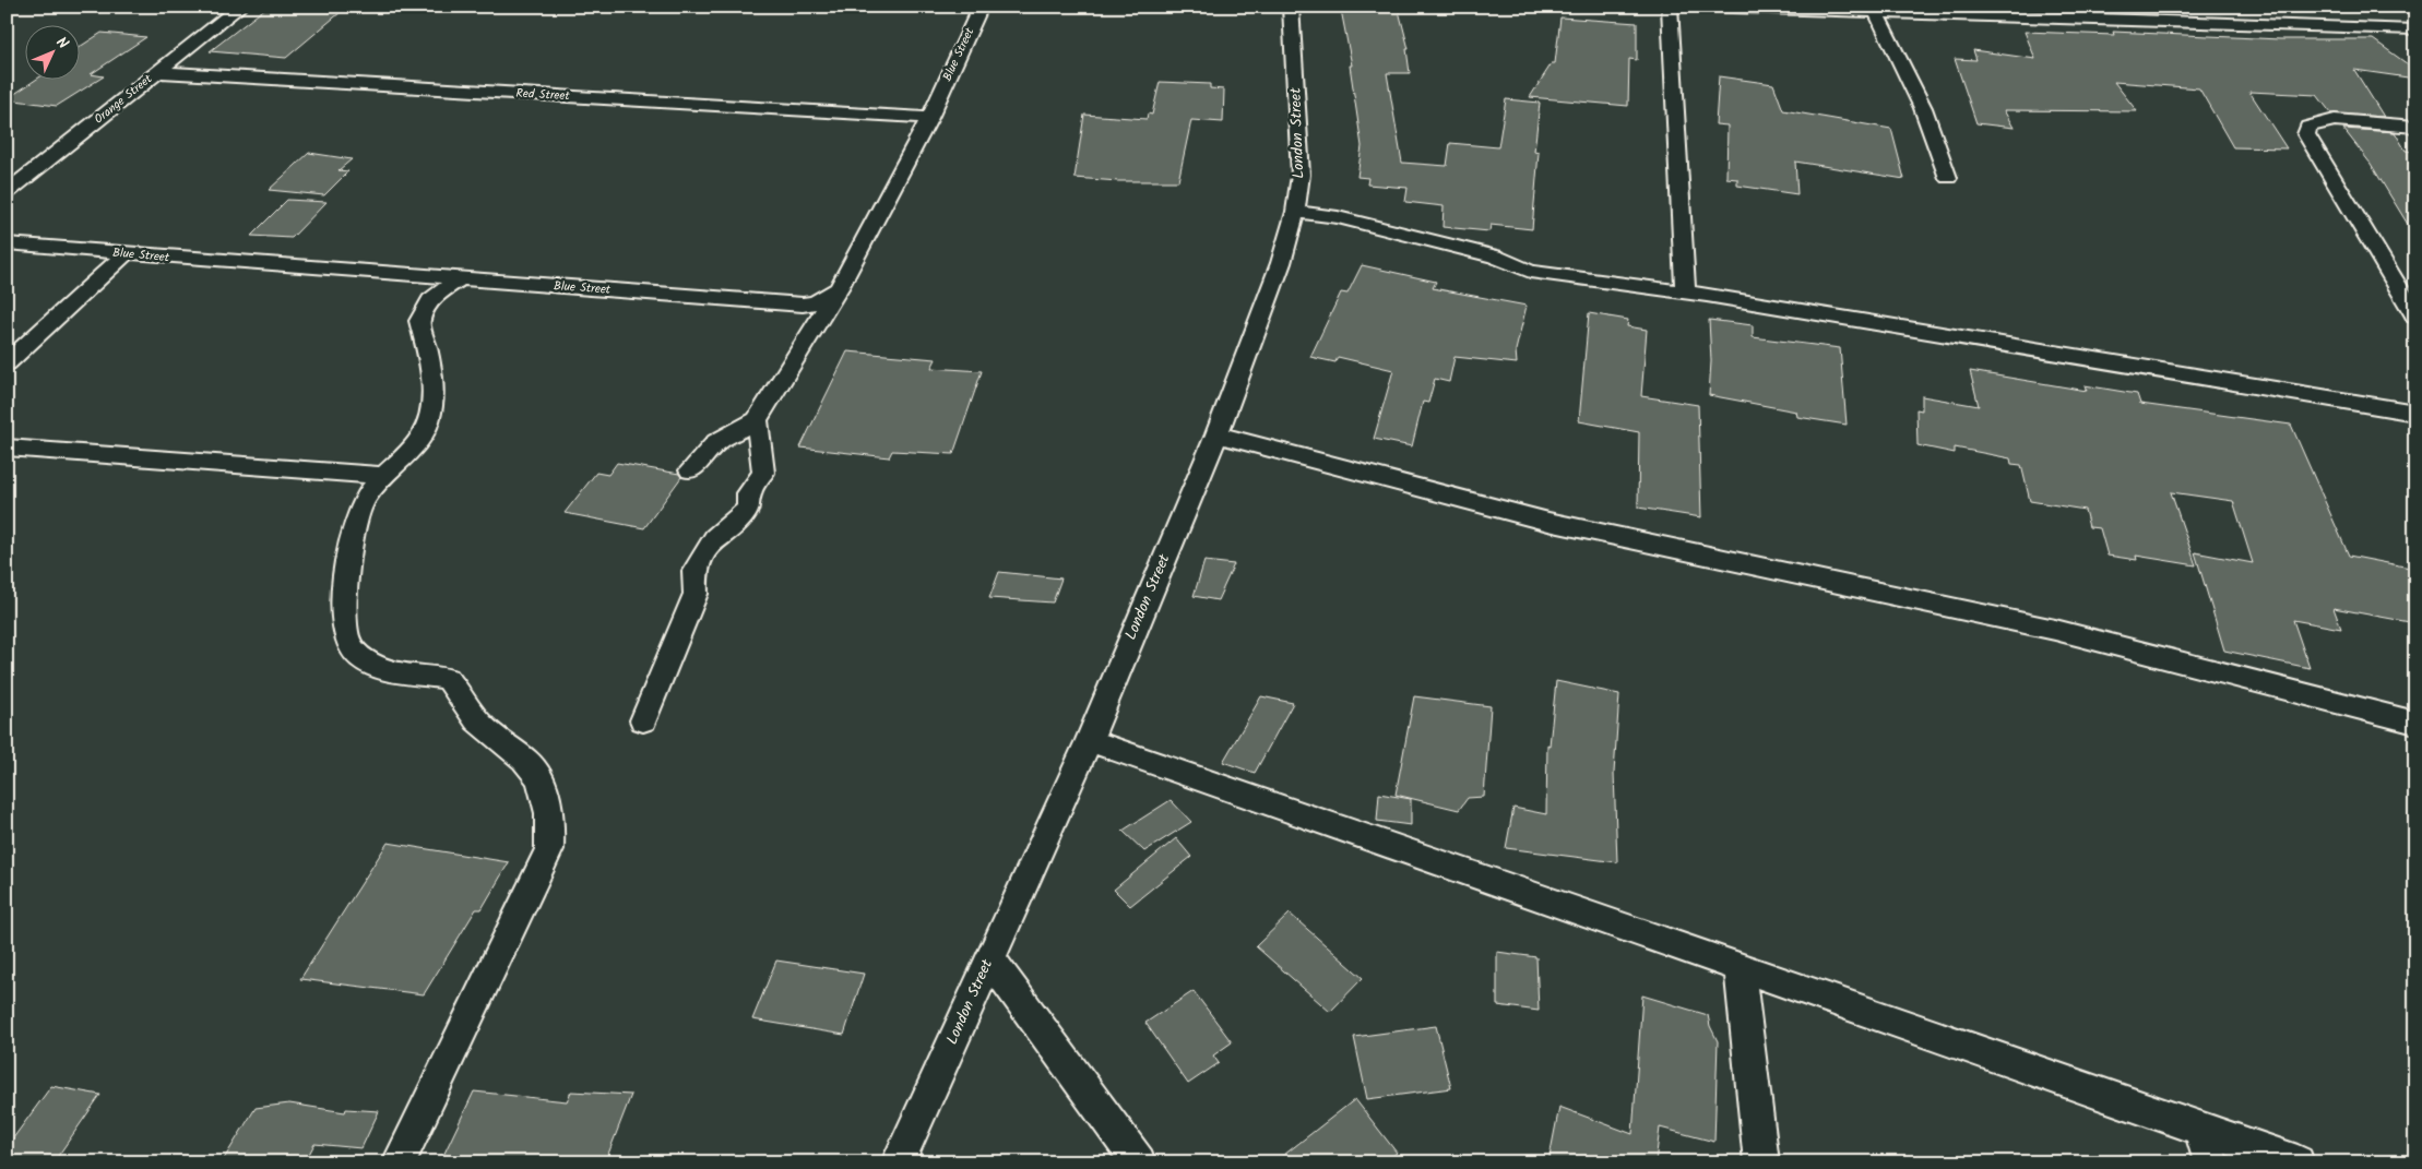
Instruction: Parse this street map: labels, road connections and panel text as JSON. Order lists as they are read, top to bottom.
{
  "streets": {
    "street": [
      "Blue Street",
      "Red Street",
      "Orange Street",
      "London Street"
    ]
  },
  "crossings": [
    ["Blue Street", "Red Street"],
    ["Red Street", "Orange Street"]
  ],
  "north": "top right"
}
